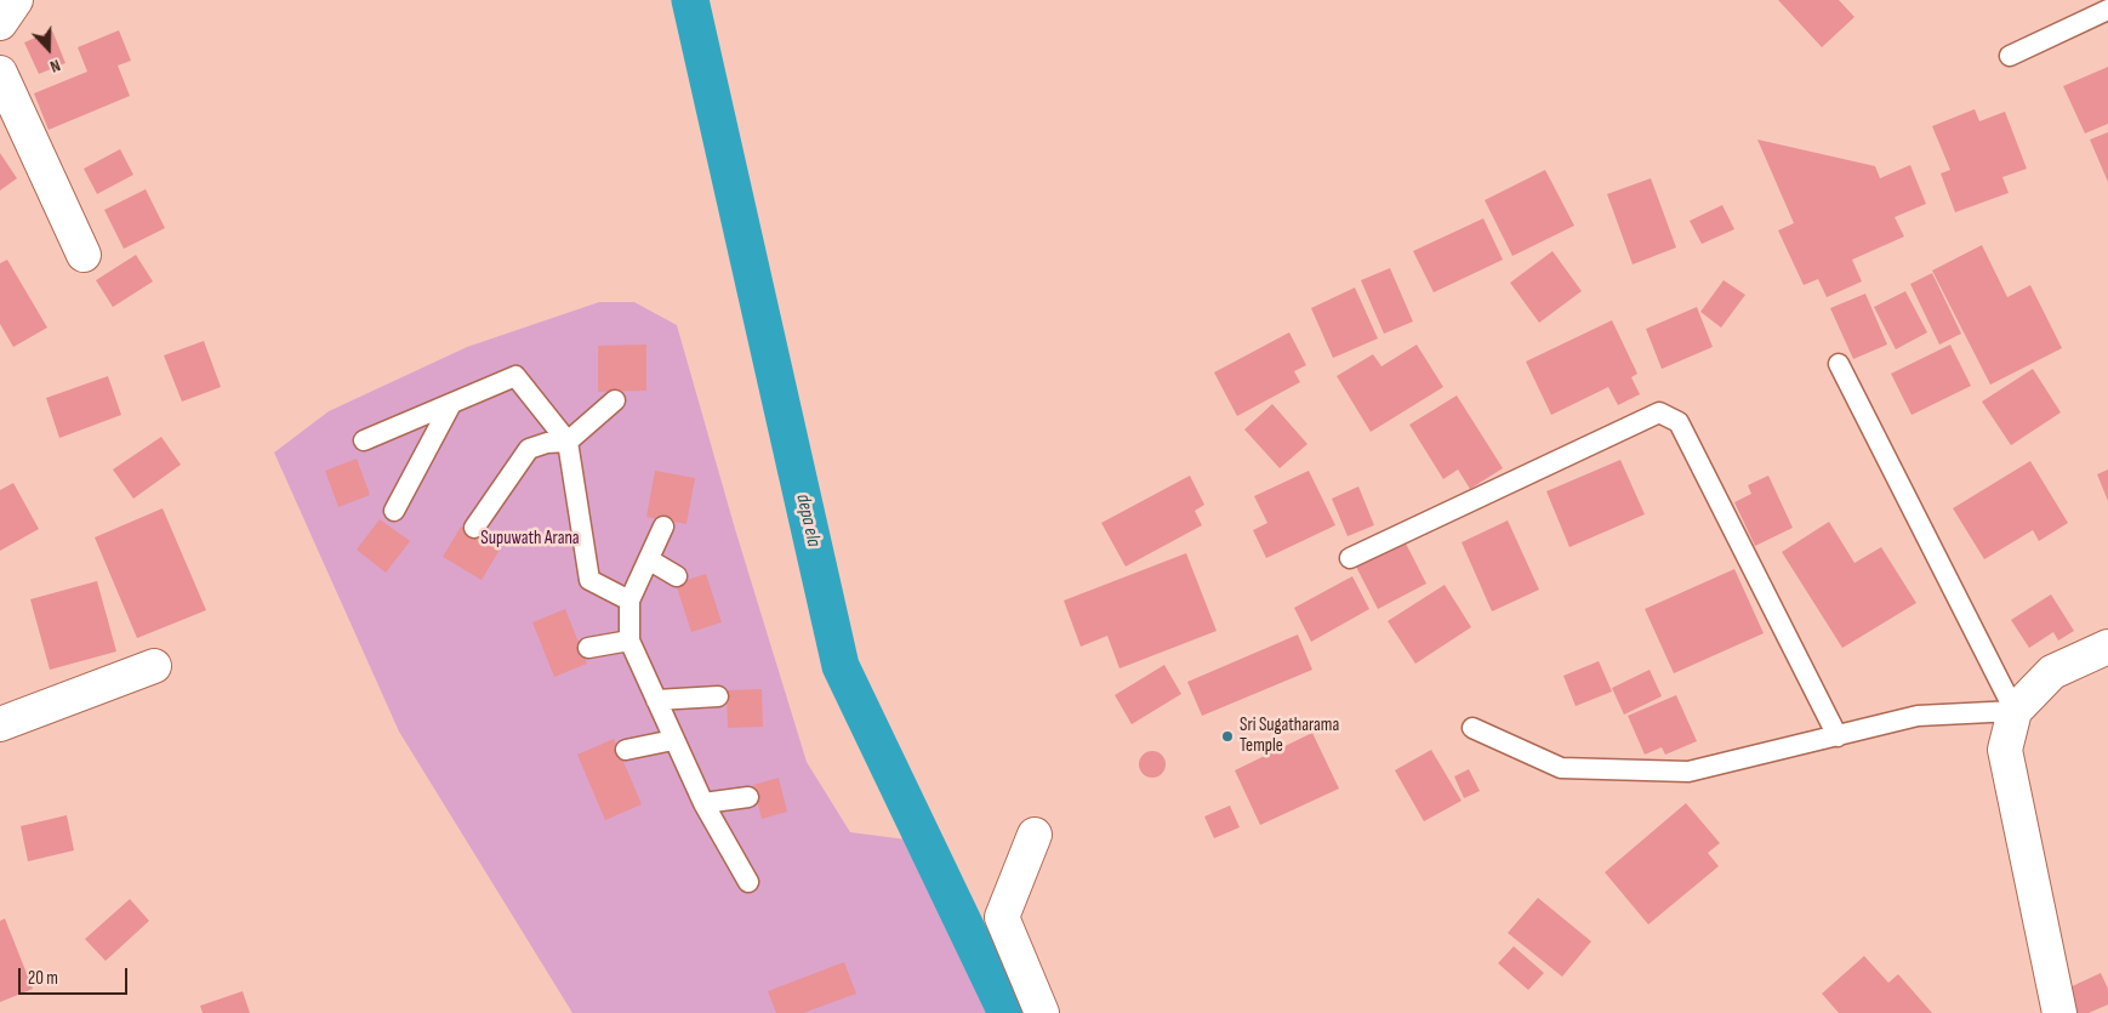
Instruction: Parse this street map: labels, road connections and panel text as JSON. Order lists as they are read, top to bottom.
{
  "water": ["depa ela"],
  "parks": ["Supuwath Arana"],
  "places": ["Sri Sugatharama Temple"],
  "scale_bar": "20 m",
  "north": "bottom"
}
